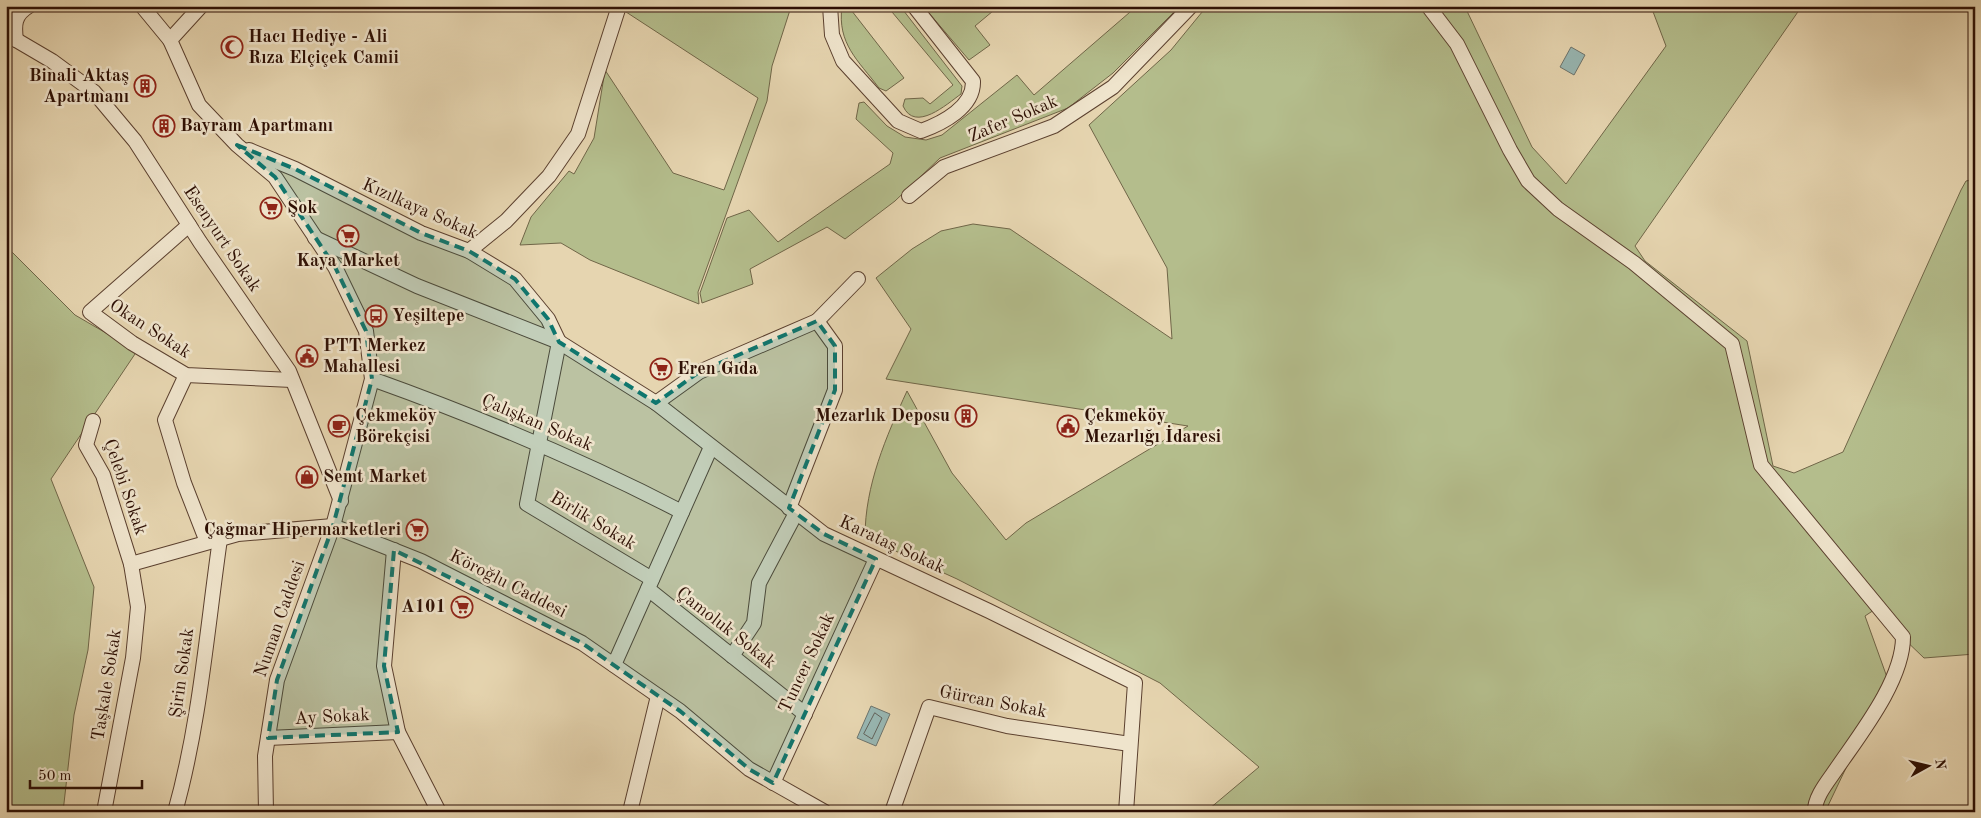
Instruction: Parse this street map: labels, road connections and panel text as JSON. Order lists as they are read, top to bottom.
{
  "streets": {
    "street": [
      "Zafer Sokak",
      "Kızılkaya Sokak",
      "Esenyurt Sokak",
      "Okan Sokak",
      "Çalışkan Sokak",
      "Çelebi Sokak",
      "Birlik Sokak",
      "Karataş Sokak",
      "Köroğlu Caddesi",
      "Numan Caddesi",
      "Çamoluk Sokak",
      "Tuncer Sokak",
      "Şirin Sokak",
      "Taşkale Sokak",
      "Gürcan Sokak",
      "Ay Sokak"
    ]
  },
  "crossings": [
    ["Kızılkaya Sokak", "Birlik Sokak"],
    ["Esenyurt Sokak", "Okan Sokak"],
    ["Esenyurt Sokak", "Numan Caddesi"],
    ["Çalışkan Sokak", "Birlik Sokak"],
    ["Çelebi Sokak", "Köroğlu Caddesi"],
    ["Çelebi Sokak", "Taşkale Sokak"],
    ["Birlik Sokak", "Çamoluk Sokak"],
    ["Karataş Sokak", "Tuncer Sokak"],
    ["Karataş Sokak", "Gürcan Sokak"],
    ["Köroğlu Caddesi", "Numan Caddesi"],
    ["Köroğlu Caddesi", "Tuncer Sokak"],
    ["Köroğlu Caddesi", "Şirin Sokak"],
    ["Köroğlu Caddesi", "Taşkale Sokak"],
    ["Numan Caddesi", "Ay Sokak"],
    ["Çamoluk Sokak", "Tuncer Sokak"]
  ],
  "places": {
    "mosque": ["Hacı Hediye - Ali Rıza Elçiçek Camii"],
    "building": ["Binali Aktaş Apartmanı", "Bayram Apartmanı", "Mezarlık Deposu"],
    "supermarket": [
      "Şok",
      "Kaya Market",
      "Eren Gıda",
      "Çağmar Hipermarketleri",
      "A101"
    ],
    "bus stop": ["Yeşiltepe"],
    "public building": ["PTT Merkez Mahallesi", "Çekmeköy Mezarlığı İdaresi"],
    "cafe": ["Çekmeköy Börekçisi"],
    "shop": ["Semt Market"]
  },
  "scale_bar": "50 m",
  "north": "right"
}
